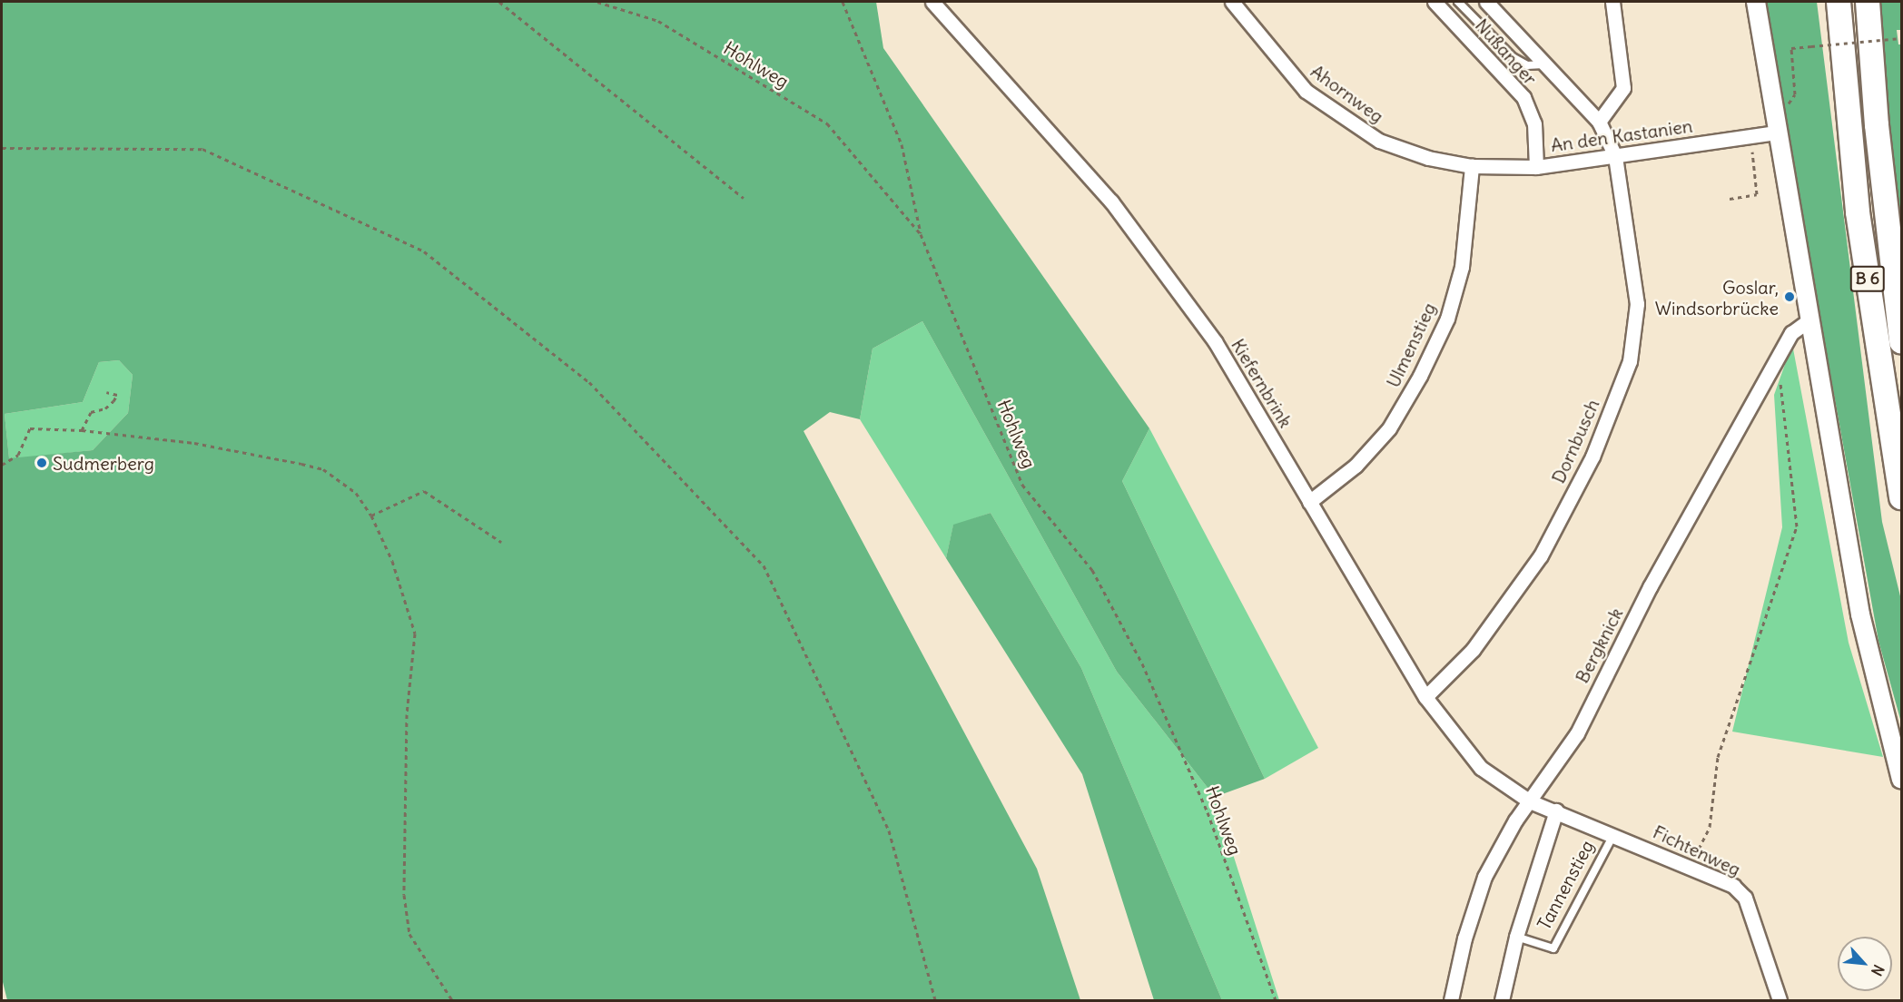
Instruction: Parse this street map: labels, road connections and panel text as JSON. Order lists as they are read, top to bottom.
{
  "streets": {
    "highway": ["B 6"],
    "street": [
      "Nußanger",
      "Ahornweg",
      "An den Kastanien",
      "Ulmenstieg",
      "Kiefernbrink",
      "Dornbusch",
      "Bergknick",
      "Fichtenweg",
      "Tannenstieg"
    ],
    "path": ["Hohlweg"]
  },
  "crossings": [
    ["Nußanger", "An den Kastanien"],
    ["Nußanger", "Dornbusch"],
    ["Ahornweg", "An den Kastanien"],
    ["Ahornweg", "Ulmenstieg"],
    ["An den Kastanien", "Ulmenstieg"],
    ["An den Kastanien", "Dornbusch"],
    ["Ulmenstieg", "Kiefernbrink"],
    ["Kiefernbrink", "Dornbusch"],
    ["Kiefernbrink", "Bergknick"],
    ["Kiefernbrink", "Fichtenweg"],
    ["Bergknick", "Fichtenweg"],
    ["Fichtenweg", "Tannenstieg"]
  ],
  "places": ["Goslar, Windsorbrücke", "Sudmerberg"],
  "north": "bottom right"
}
